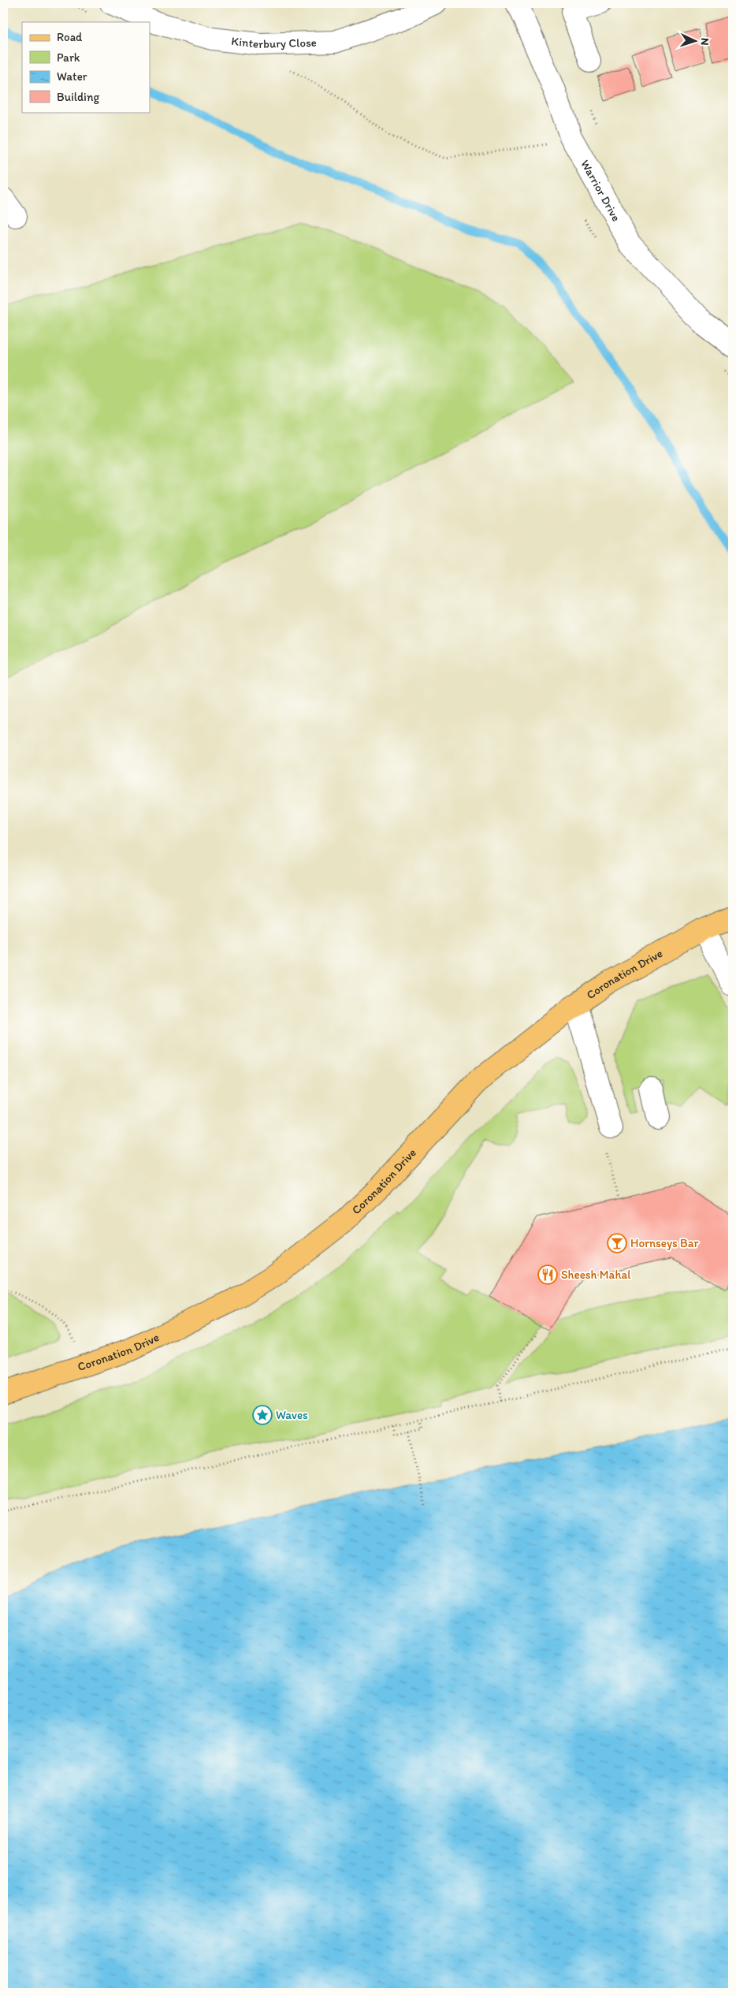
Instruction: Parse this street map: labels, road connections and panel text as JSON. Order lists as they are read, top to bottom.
{
  "streets": {
    "main road": ["Coronation Drive"],
    "street": ["Kinterbury Close", "Warrior Drive"]
  },
  "places": {
    "bar": ["Hornseys Bar"],
    "restaurant": ["Sheesh Mahal"],
    "place": ["Waves"]
  },
  "legend": [
    "Road",
    "Park",
    "Water",
    "Building"
  ],
  "north": "right"
}
